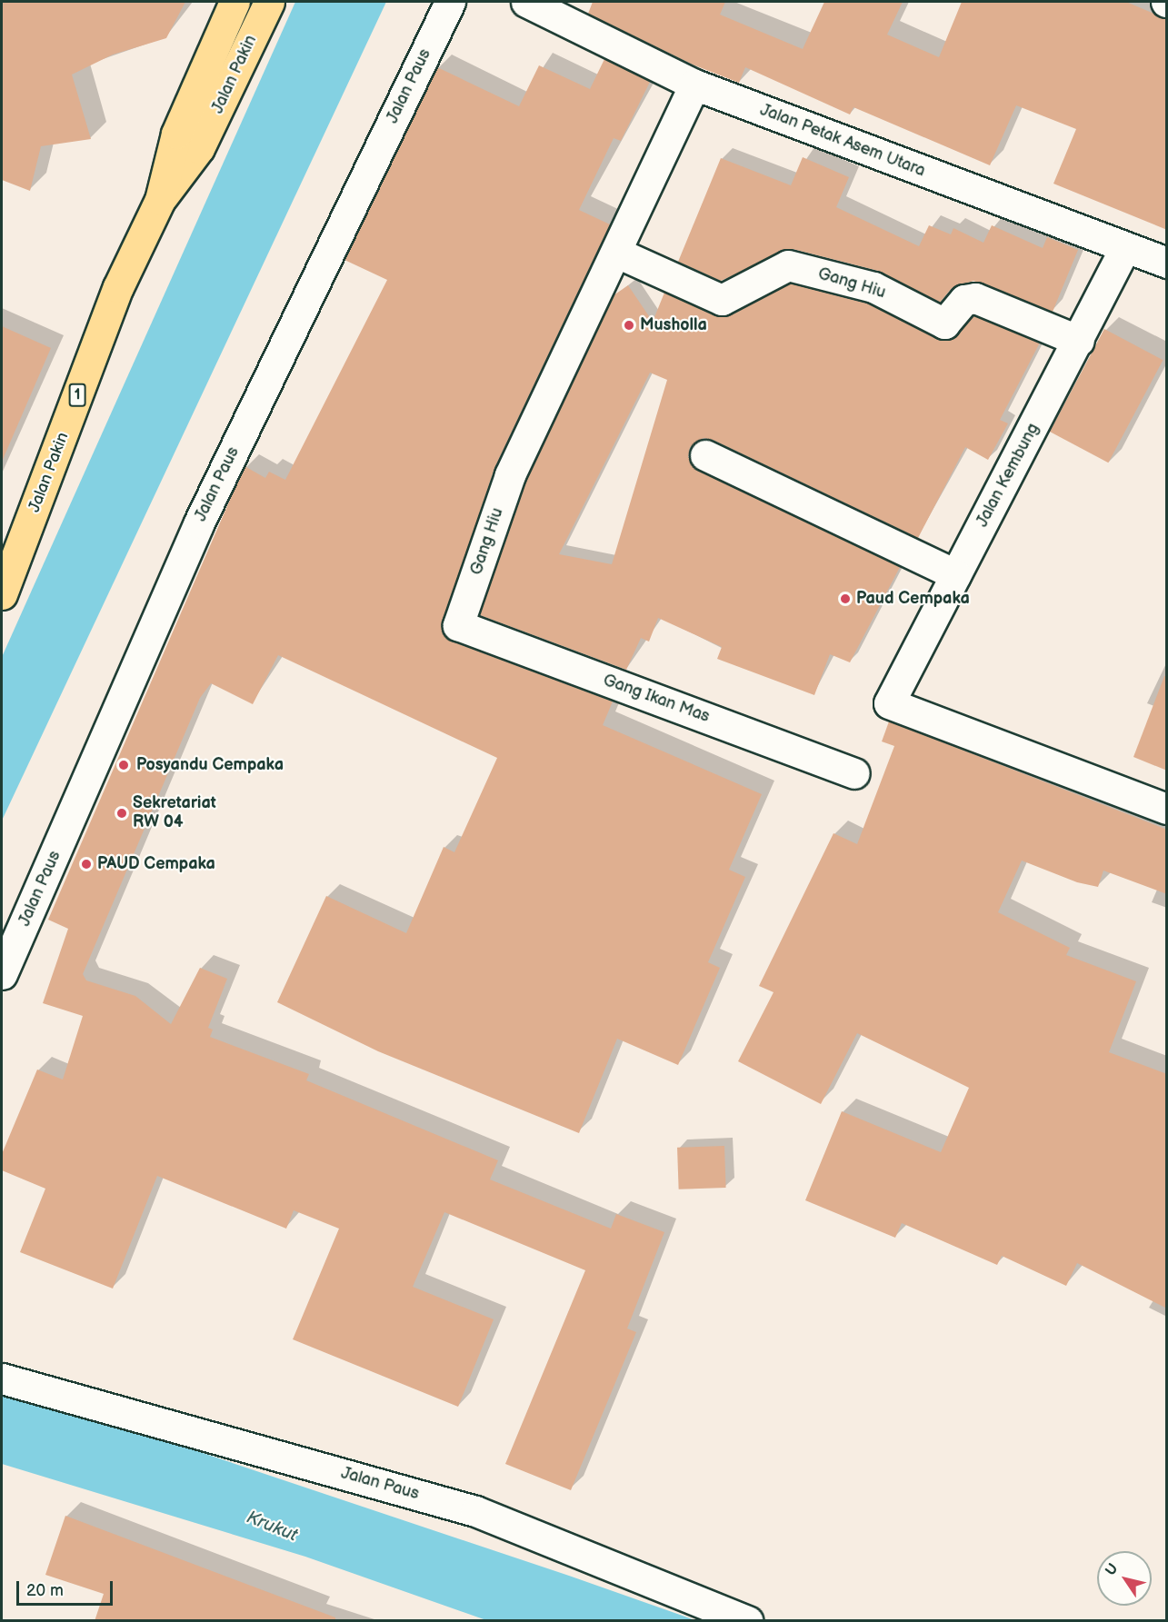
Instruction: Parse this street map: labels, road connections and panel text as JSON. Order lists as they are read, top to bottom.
{
  "streets": {
    "highway": ["Jalan Pakin", "1"],
    "street": [
      "Jalan Paus",
      "Jalan Petak Asem Utara",
      "Gang Hiu",
      "Jalan Kembung",
      "Gang Ikan Mas"
    ]
  },
  "crossings": [
    ["Jalan Petak Asem Utara", "Gang Hiu"],
    ["Jalan Petak Asem Utara", "Jalan Kembung"],
    ["Gang Hiu", "Jalan Kembung"],
    ["Gang Hiu", "Gang Ikan Mas"]
  ],
  "water": ["Krukut"],
  "places": [
    "Musholla",
    "Paud Cempaka",
    "Posyandu Cempaka",
    "Sekretariat RW 04",
    "PAUD Cempaka"
  ],
  "scale_bar": "20 m",
  "north": "top left"
}
